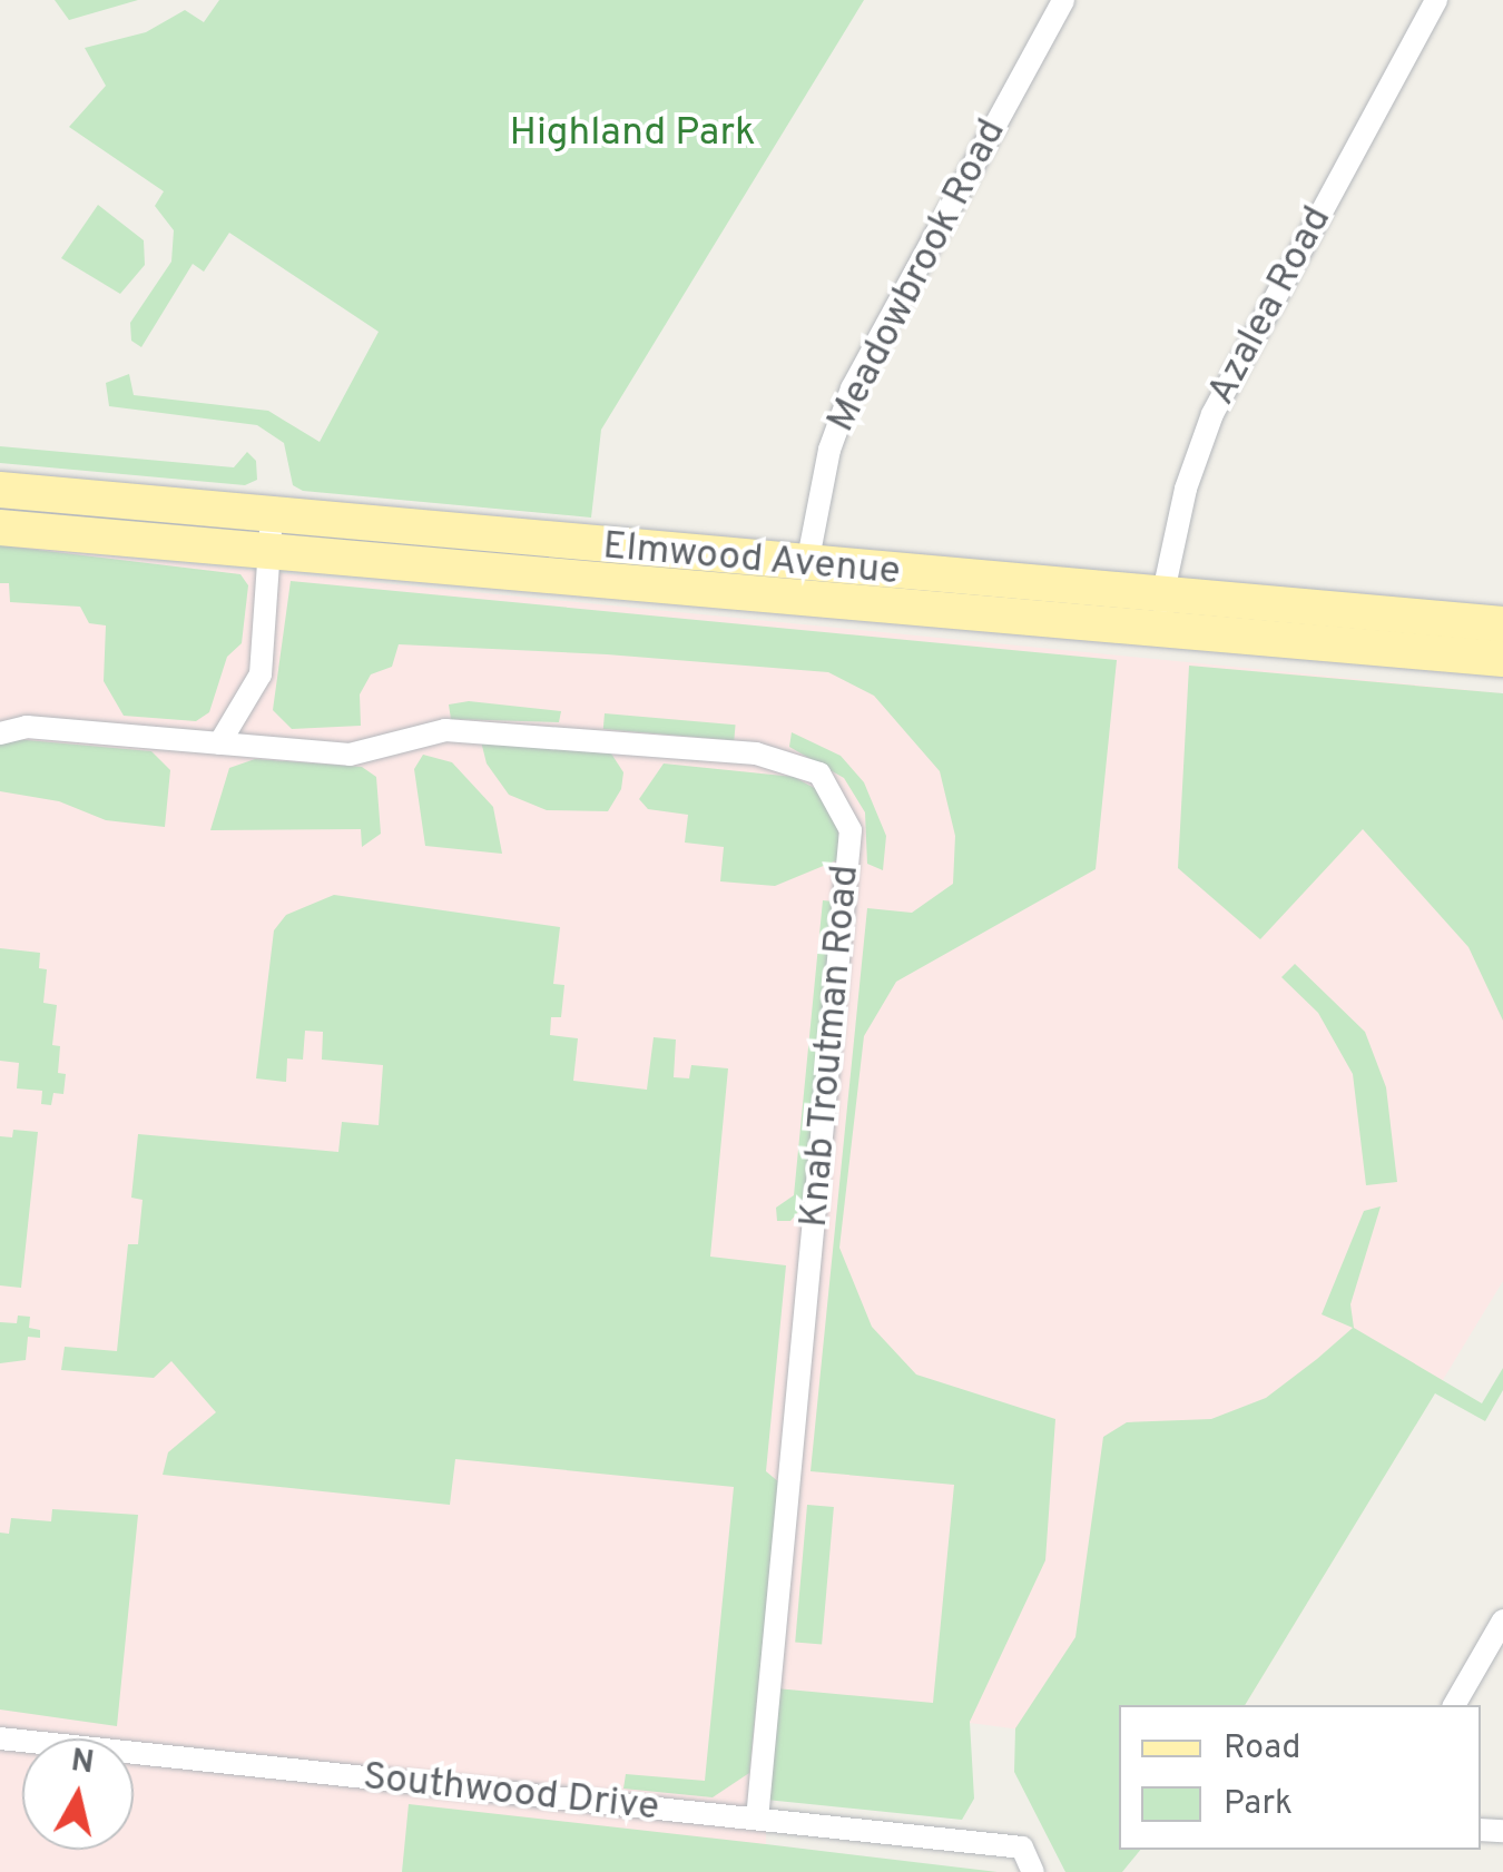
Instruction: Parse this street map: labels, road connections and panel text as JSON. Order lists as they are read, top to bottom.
{
  "streets": {
    "main road": ["Elmwood Avenue"],
    "street": [
      "Meadowbrook Road",
      "Azalea Road",
      "Knab Troutman Road",
      "Southwood Drive"
    ]
  },
  "crossings": [
    ["Meadowbrook Road", "Elmwood Avenue"],
    ["Azalea Road", "Elmwood Avenue"],
    ["Knab Troutman Road", "Southwood Drive"]
  ],
  "parks": ["Highland Park"],
  "legend": ["Road", "Park"],
  "north": "top"
}
